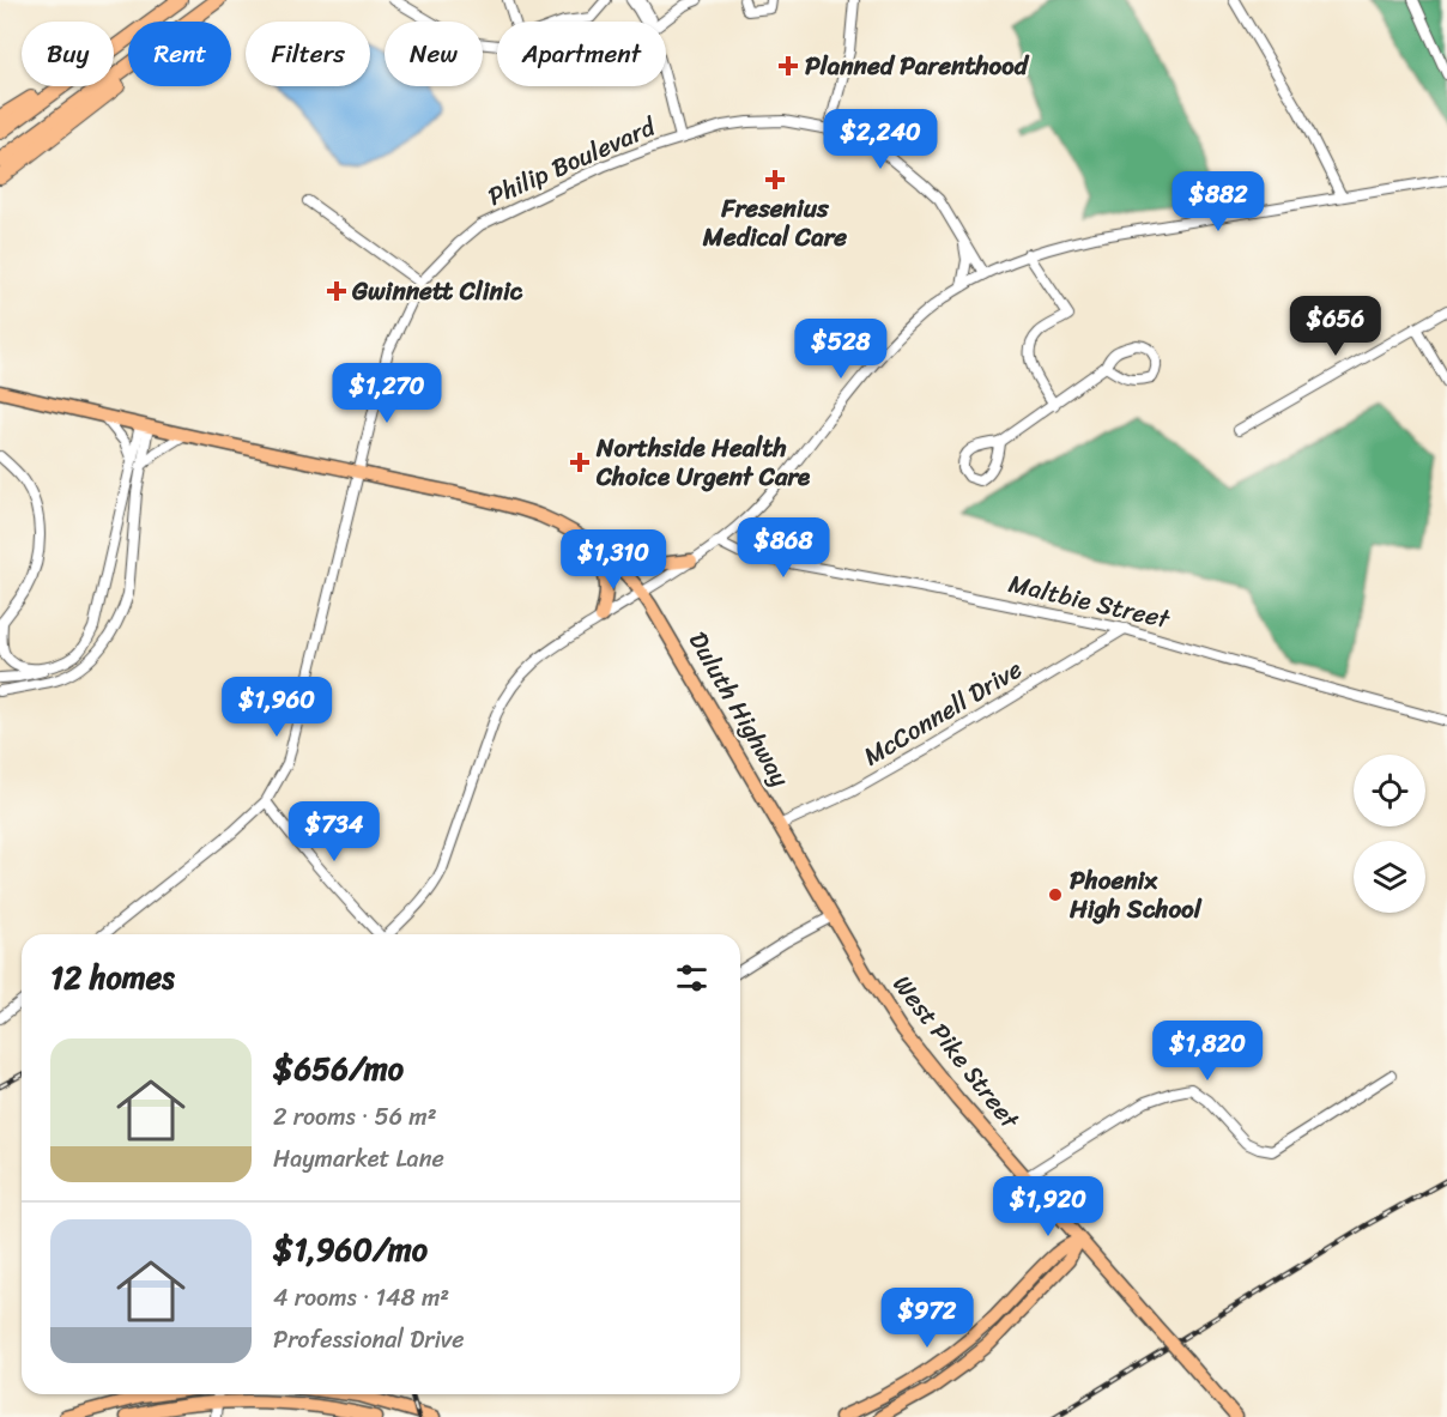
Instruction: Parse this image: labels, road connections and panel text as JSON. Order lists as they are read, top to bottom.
{
  "streets": {
    "main road": ["Duluth Highway", "West Pike Street"],
    "street": ["Philip Boulevard", "Maltbie Street", "McConnell Drive"]
  },
  "crossings": [
    ["Philip Boulevard", "Duluth Highway"],
    ["Maltbie Street", "McConnell Drive"],
    ["Duluth Highway", "McConnell Drive"],
    ["Duluth Highway", "West Pike Street"],
    ["McConnell Drive", "West Pike Street"]
  ],
  "places": {
    "health": [
      "Planned Parenthood",
      "Fresenius Medical Care",
      "Gwinnett Clinic",
      "Northside Health Choice Urgent Care"
    ],
    "other": ["Phoenix High School"]
  },
  "page": {
    "chip": [
      "Buy",
      "Rent",
      "Filters",
      "New",
      "Apartment"
    ],
    "price": [
      "$2,240",
      "$882",
      "$656",
      "$528",
      "$1,270",
      "$868",
      "$1,310",
      "$1,960",
      "$734",
      "$1,820",
      "$1,920",
      "$972"
    ],
    "heading": "12 homes",
    "list": [
      {
        "name": "$656/mo",
        "note": "2 rooms · 56 m² · Haymarket Lane"
      },
      {
        "name": "$1,960/mo",
        "note": "4 rooms · 148 m² · Professional Drive"
      }
    ]
  }
}
